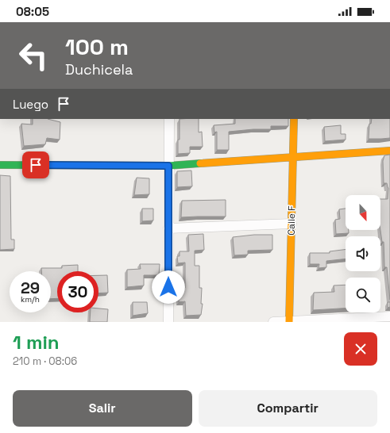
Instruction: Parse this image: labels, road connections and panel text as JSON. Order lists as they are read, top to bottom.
{
  "streets": {
    "street": ["Calle F"]
  },
  "north": "bottom",
  "page": {
    "status": "08:05",
    "turn": ["100 m", "Duchicela"],
    "then": "Luego",
    "speed": "29 km/h",
    "limit": "30",
    "heading": ["1 min", "210 m · 08:06"],
    "buttons": ["Salir", "Compartir"]
  }
}
